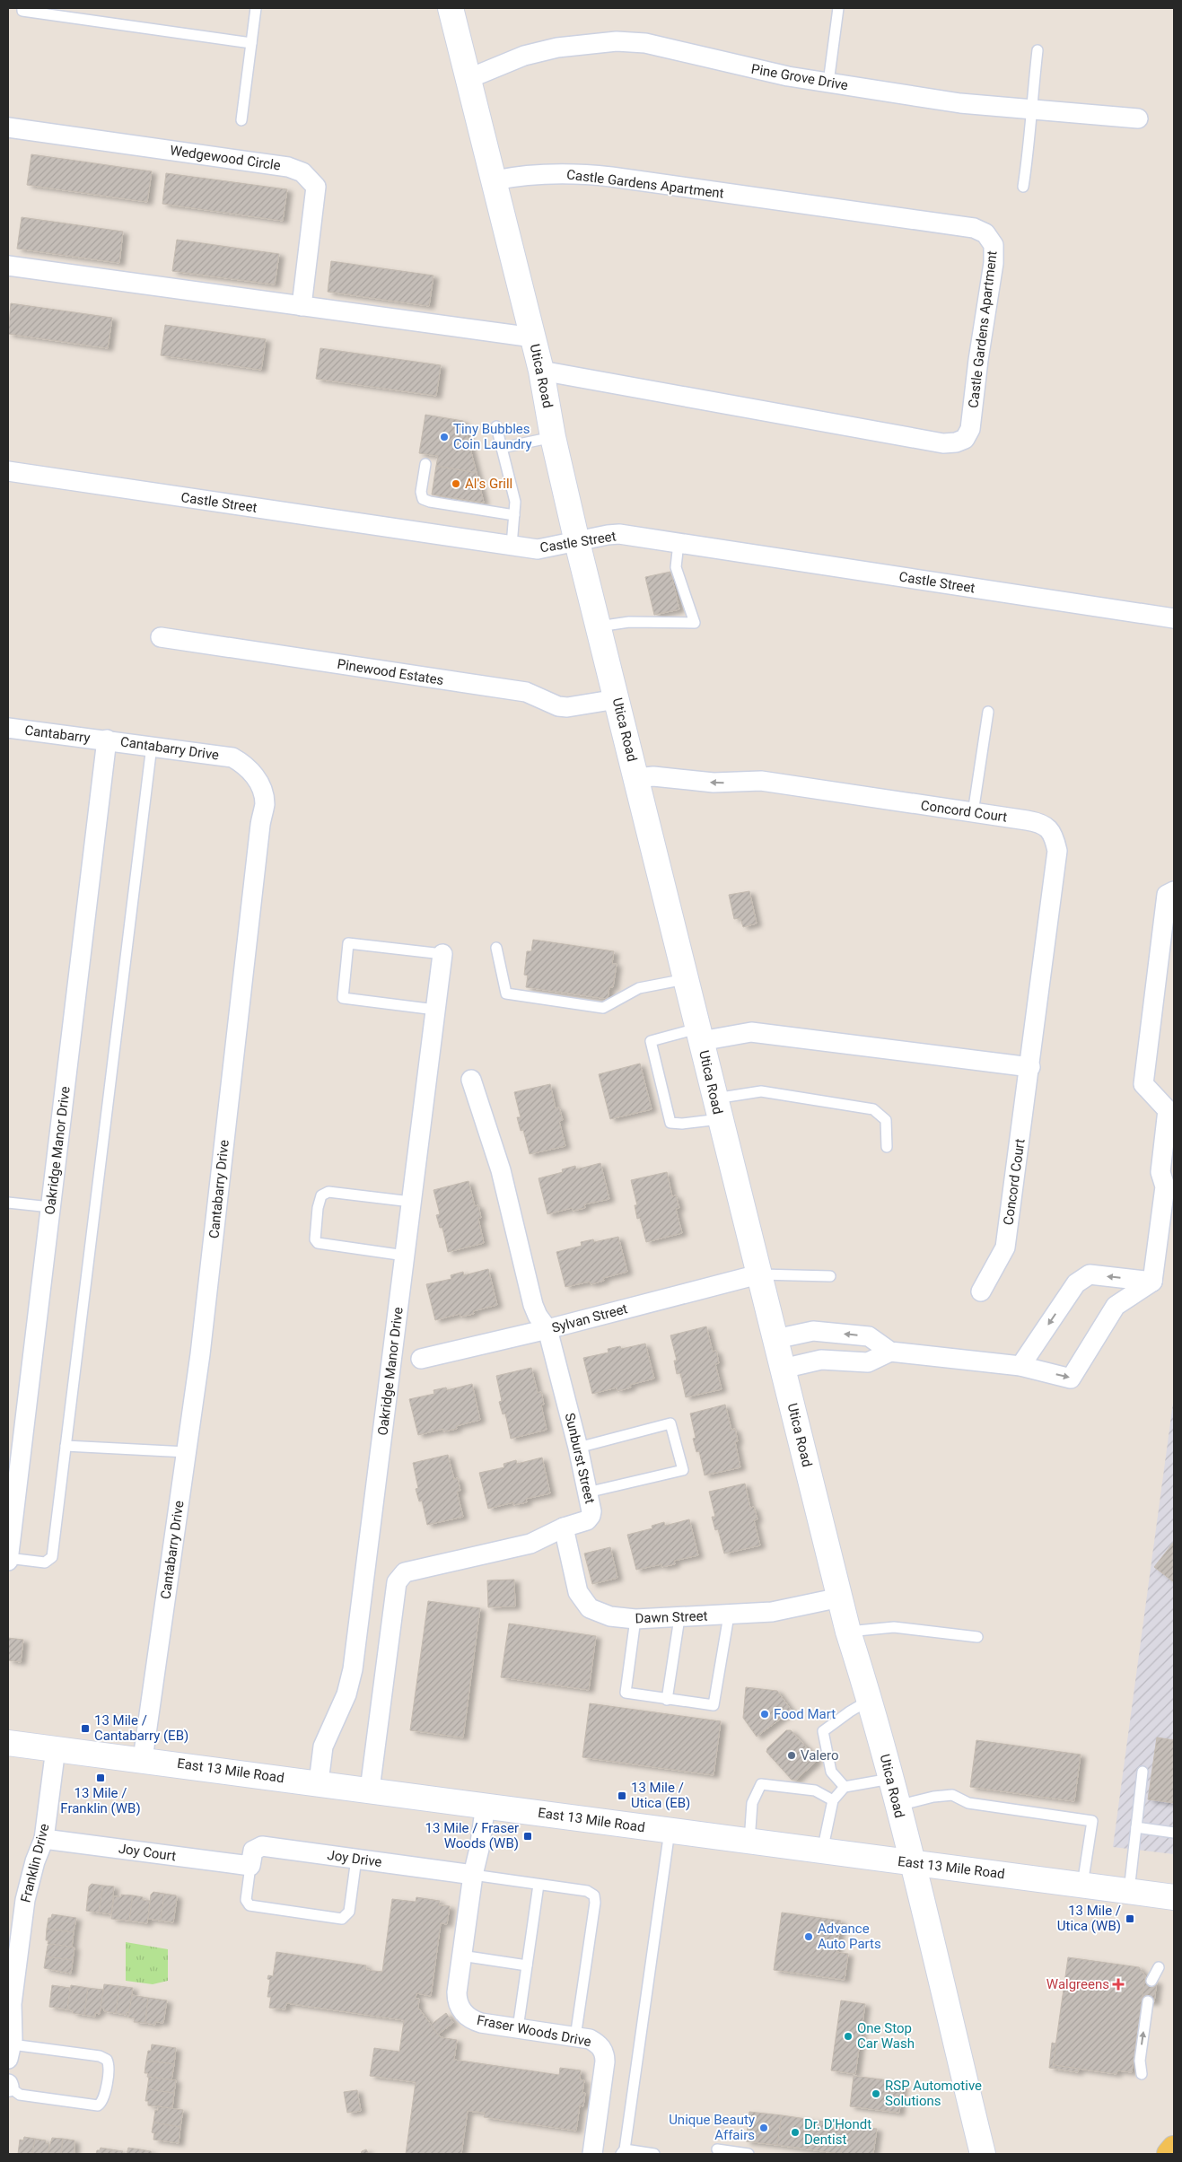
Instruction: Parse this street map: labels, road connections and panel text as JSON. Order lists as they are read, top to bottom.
{
  "streets": {
    "main road": ["Utica Road", "East 13 Mile Road"],
    "street": [
      "Pine Grove Drive",
      "Wedgewood Circle",
      "Castle Gardens Apartment",
      "Castle Street",
      "Pinewood Estates",
      "Cantabarry",
      "Cantabarry Drive",
      "Concord Court",
      "Oakridge Manor Drive",
      "Sylvan Street",
      "Sunburst Street",
      "Dawn Street",
      "Joy Court",
      "Joy Drive",
      "Franklin Drive",
      "Fraser Woods Drive"
    ]
  },
  "crossings": [
    ["Pine Grove Drive", "Utica Road"],
    ["Castle Gardens Apartment", "Utica Road"],
    ["Utica Road", "Castle Street"],
    ["Utica Road", "Pinewood Estates"],
    ["Utica Road", "Concord Court"],
    ["Utica Road", "Sylvan Street"],
    ["Utica Road", "Dawn Street"],
    ["Utica Road", "East 13 Mile Road"],
    ["Cantabarry", "Cantabarry Drive"],
    ["Cantabarry", "Oakridge Manor Drive"],
    ["Cantabarry Drive", "Oakridge Manor Drive"],
    ["Cantabarry Drive", "East 13 Mile Road"],
    ["Oakridge Manor Drive", "East 13 Mile Road"],
    ["Sylvan Street", "Sunburst Street"],
    ["Sunburst Street", "Dawn Street"],
    ["Sunburst Street", "East 13 Mile Road"],
    ["East 13 Mile Road", "Franklin Drive"],
    ["East 13 Mile Road", "Fraser Woods Drive"],
    ["Joy Court", "Joy Drive"],
    ["Joy Court", "Franklin Drive"],
    ["Joy Drive", "Fraser Woods Drive"]
  ],
  "one_way": ["Concord Court"],
  "places": {
    "other": [
      "Tiny Bubbles Coin Laundry",
      "Al's Grill",
      "Food Mart",
      "Valero",
      "Advance Auto Parts",
      "One Stop Car Wash",
      "RSP Automotive Solutions",
      "Unique Beauty Affairs",
      "Dr. D'Hondt Dentist"
    ],
    "transit": [
      "13 Mile / Cantabarry (EB)",
      "13 Mile / Franklin (WB)",
      "13 Mile / Utica (EB)",
      "13 Mile / Fraser Woods (WB)",
      "13 Mile / Utica (WB)"
    ],
    "health": ["Walgreens"]
  }
}
